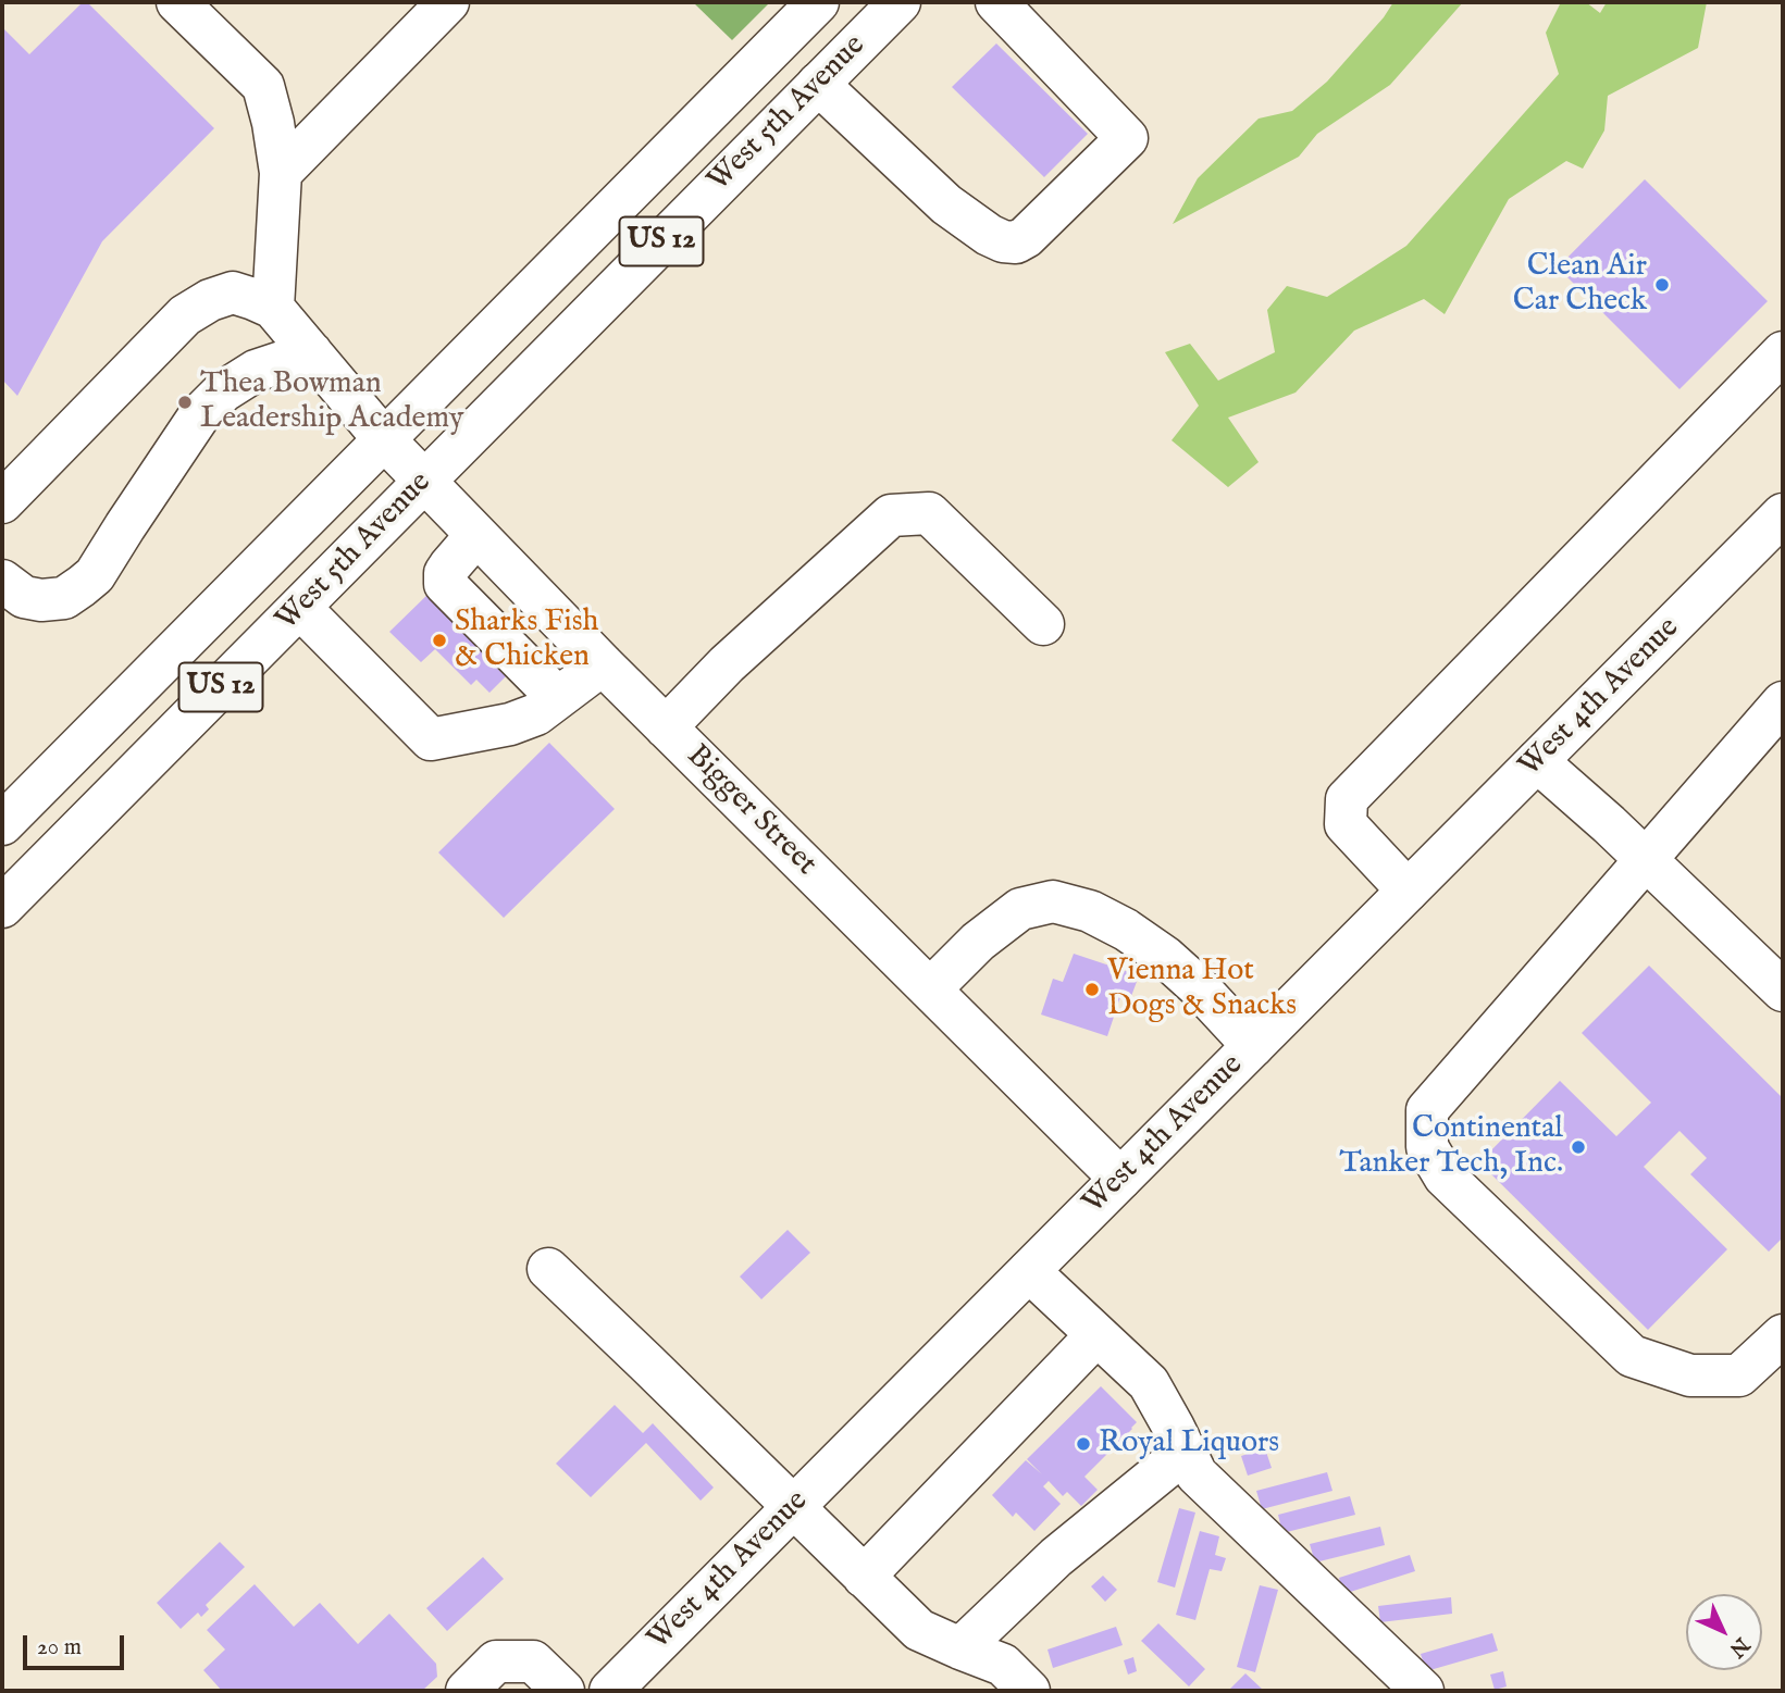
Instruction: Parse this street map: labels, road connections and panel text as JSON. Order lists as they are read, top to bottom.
{
  "streets": {
    "main road": [
      "West 5th Avenue",
      "US 12",
      "West 4th Avenue",
      "Bigger Street"
    ]
  },
  "crossings": [
    ["West 5th Avenue", "Bigger Street"],
    ["West 4th Avenue", "Bigger Street"]
  ],
  "places": [
    "Clean Air Car Check",
    "Thea Bowman Leadership Academy",
    "Sharks Fish & Chicken",
    "Vienna Hot Dogs & Snacks",
    "Continental Tanker Tech, Inc.",
    "Royal Liquors"
  ],
  "scale_bar": "20 m",
  "north": "bottom right"
}
